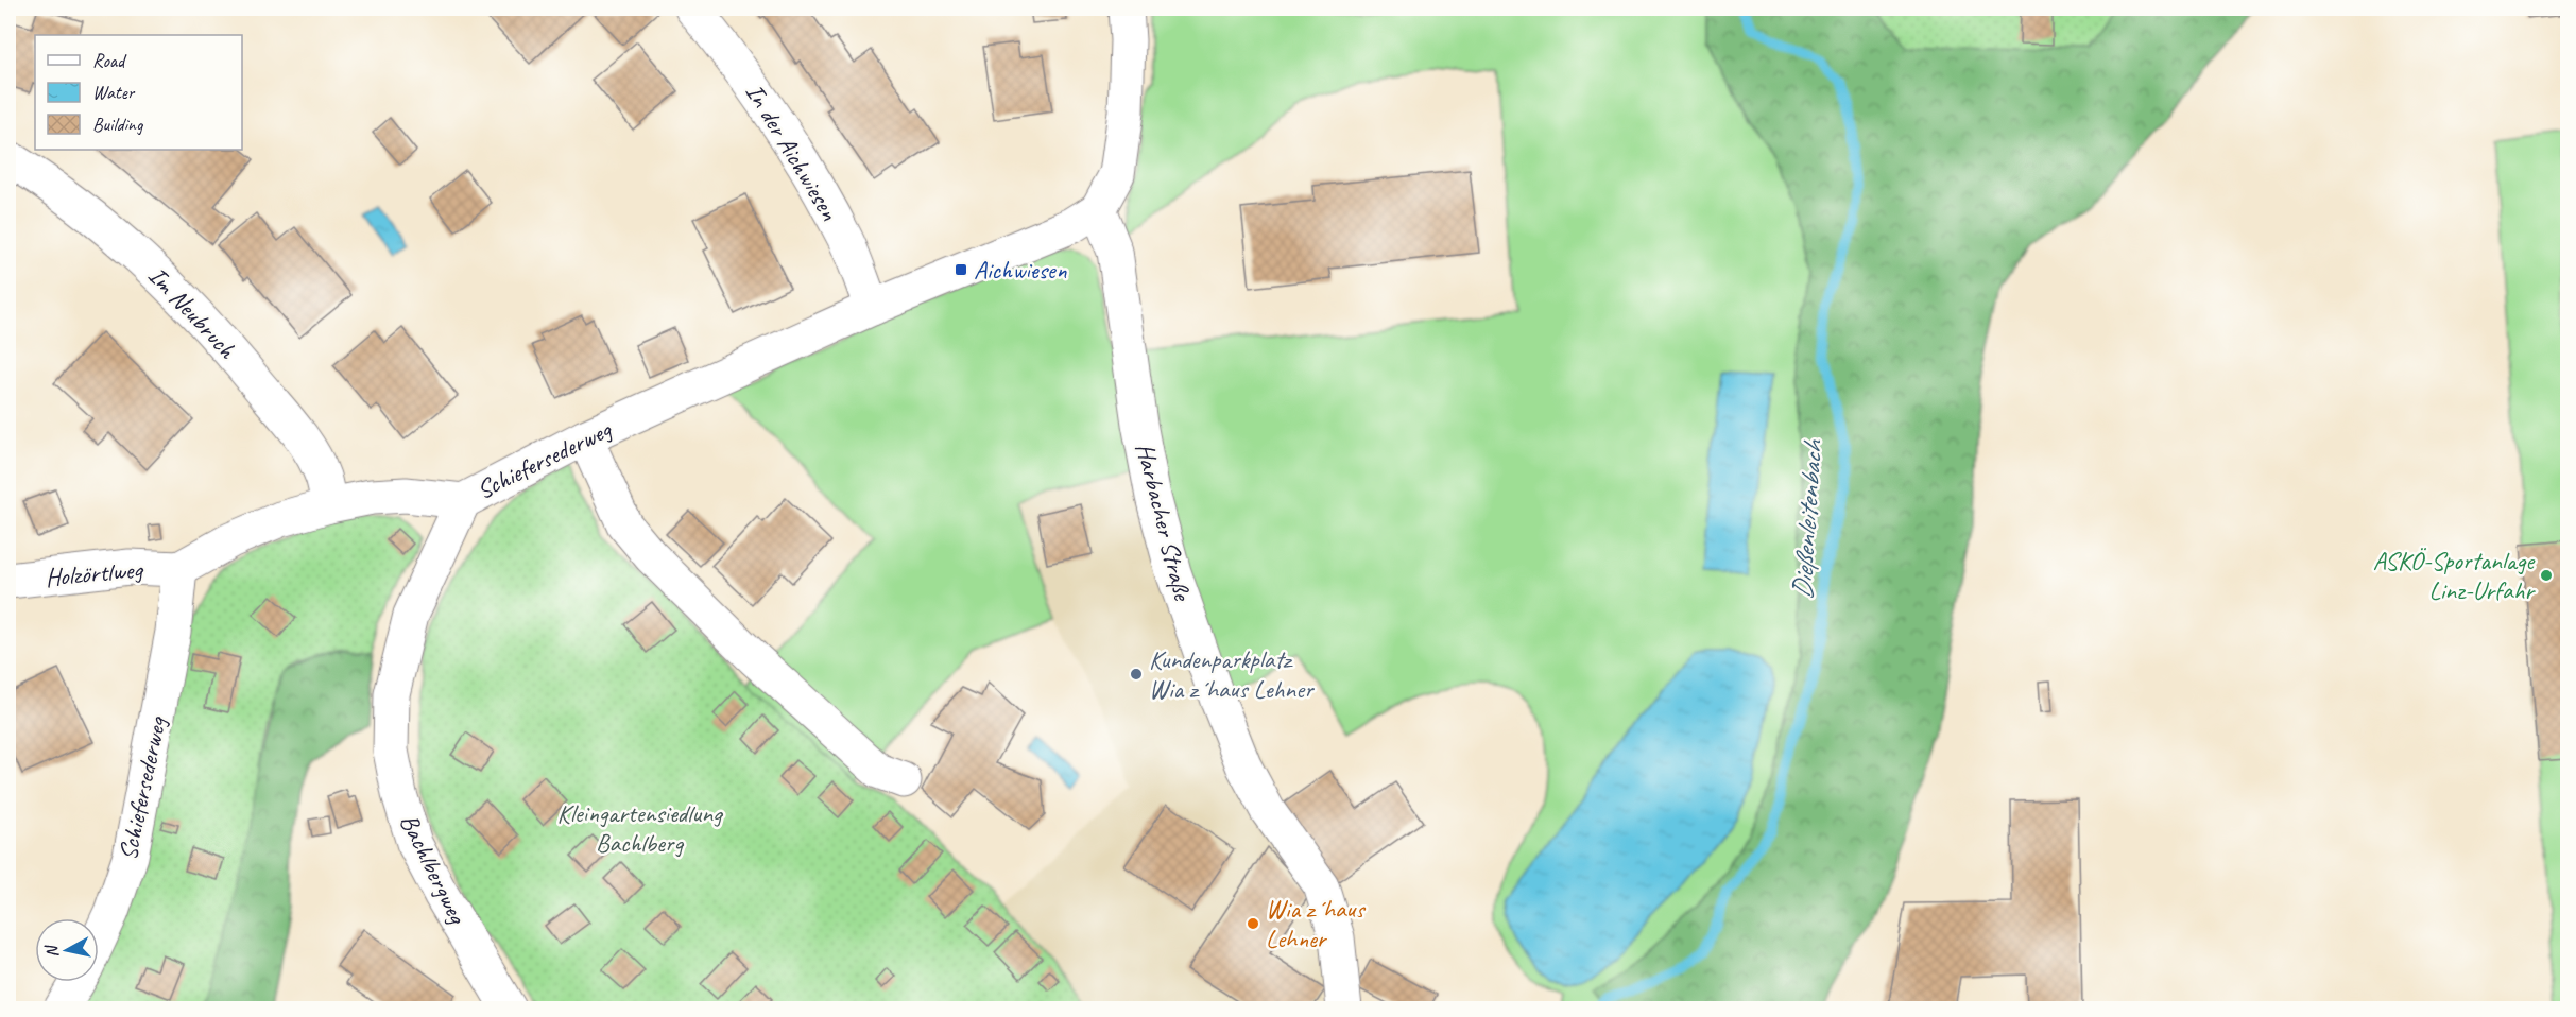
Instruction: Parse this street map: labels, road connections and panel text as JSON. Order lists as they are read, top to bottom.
{
  "streets": {
    "street": [
      "In der Aichwiesen",
      "Im Neubruch",
      "Schiefersederweg",
      "Harbacher Straße",
      "Holzörtlweg",
      "Bachlbergweg"
    ]
  },
  "crossings": [
    ["In der Aichwiesen", "Schiefersederweg"],
    ["Im Neubruch", "Schiefersederweg"],
    ["Schiefersederweg", "Harbacher Straße"],
    ["Schiefersederweg", "Holzörtlweg"],
    ["Schiefersederweg", "Bachlbergweg"]
  ],
  "water": ["Dießenleitenbach"],
  "parks": ["Kleingartensiedlung Bachlberg"],
  "places": {
    "transit": ["Aichwiesen"],
    "other": ["ASKÖ-Sportanlage Linz-Urfahr", "Kundenparkplatz Wia z´haus Lehner", "Wia z´haus Lehner"]
  },
  "legend": ["Road", "Water", "Building"],
  "north": "left"
}
